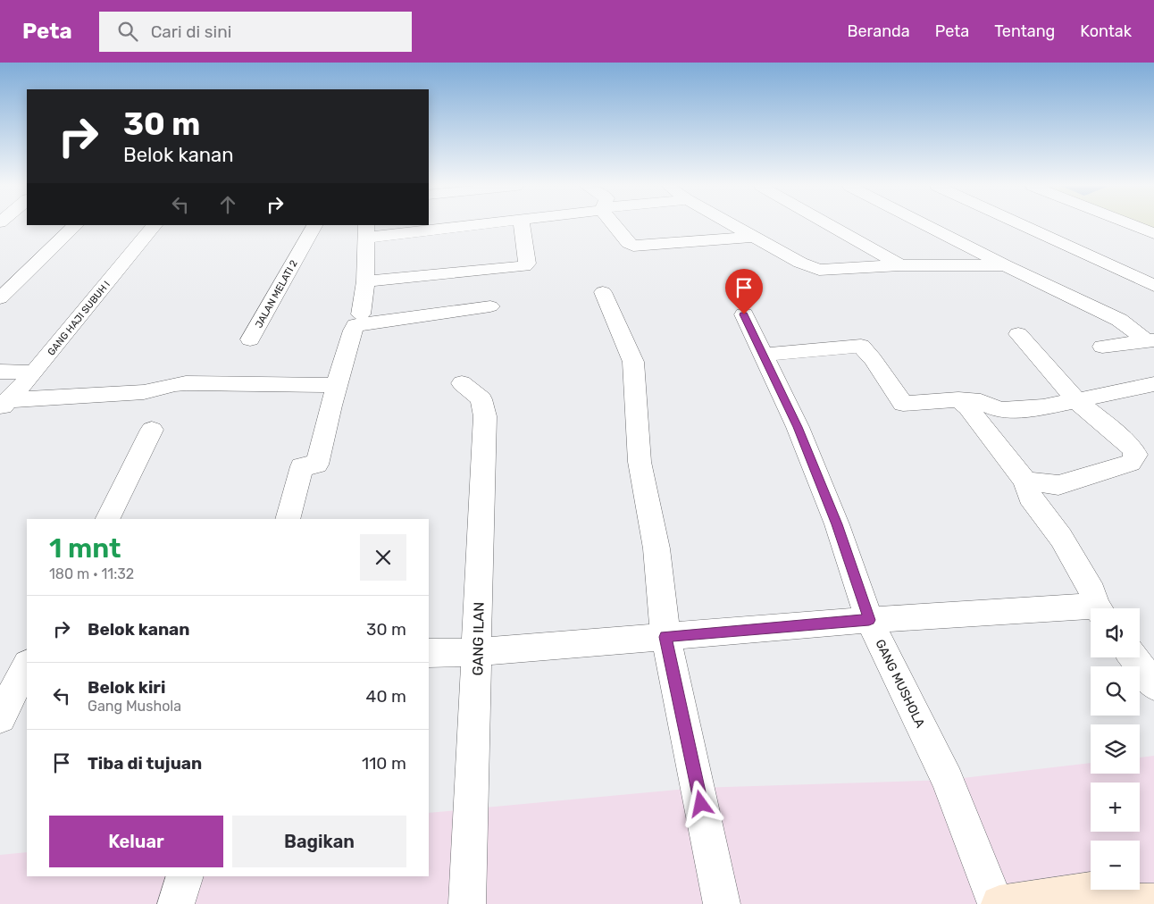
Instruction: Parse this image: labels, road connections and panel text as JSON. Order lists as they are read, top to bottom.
{
  "streets": {
    "street": [
      "JALAN MELATI 2",
      "GANG HAJI SUBUH I",
      "GANG ILAN",
      "GANG MUSHOLA"
    ]
  },
  "page": {
    "header": "Peta",
    "search": "Cari di sini",
    "nav": [
      "Beranda",
      "Peta",
      "Tentang",
      "Kontak"
    ],
    "turn": ["30 m", "Belok kanan"],
    "heading": ["1 mnt", "180 m · 11:32"],
    "list": [
      {
        "name": "Belok kanan",
        "value": "30 m"
      },
      {
        "name": "Belok kiri",
        "note": "Gang Mushola",
        "value": "40 m"
      },
      {
        "name": "Tiba di tujuan",
        "value": "110 m"
      }
    ],
    "map_buttons": ["+", "−"],
    "buttons": ["Keluar", "Bagikan"]
  }
}
